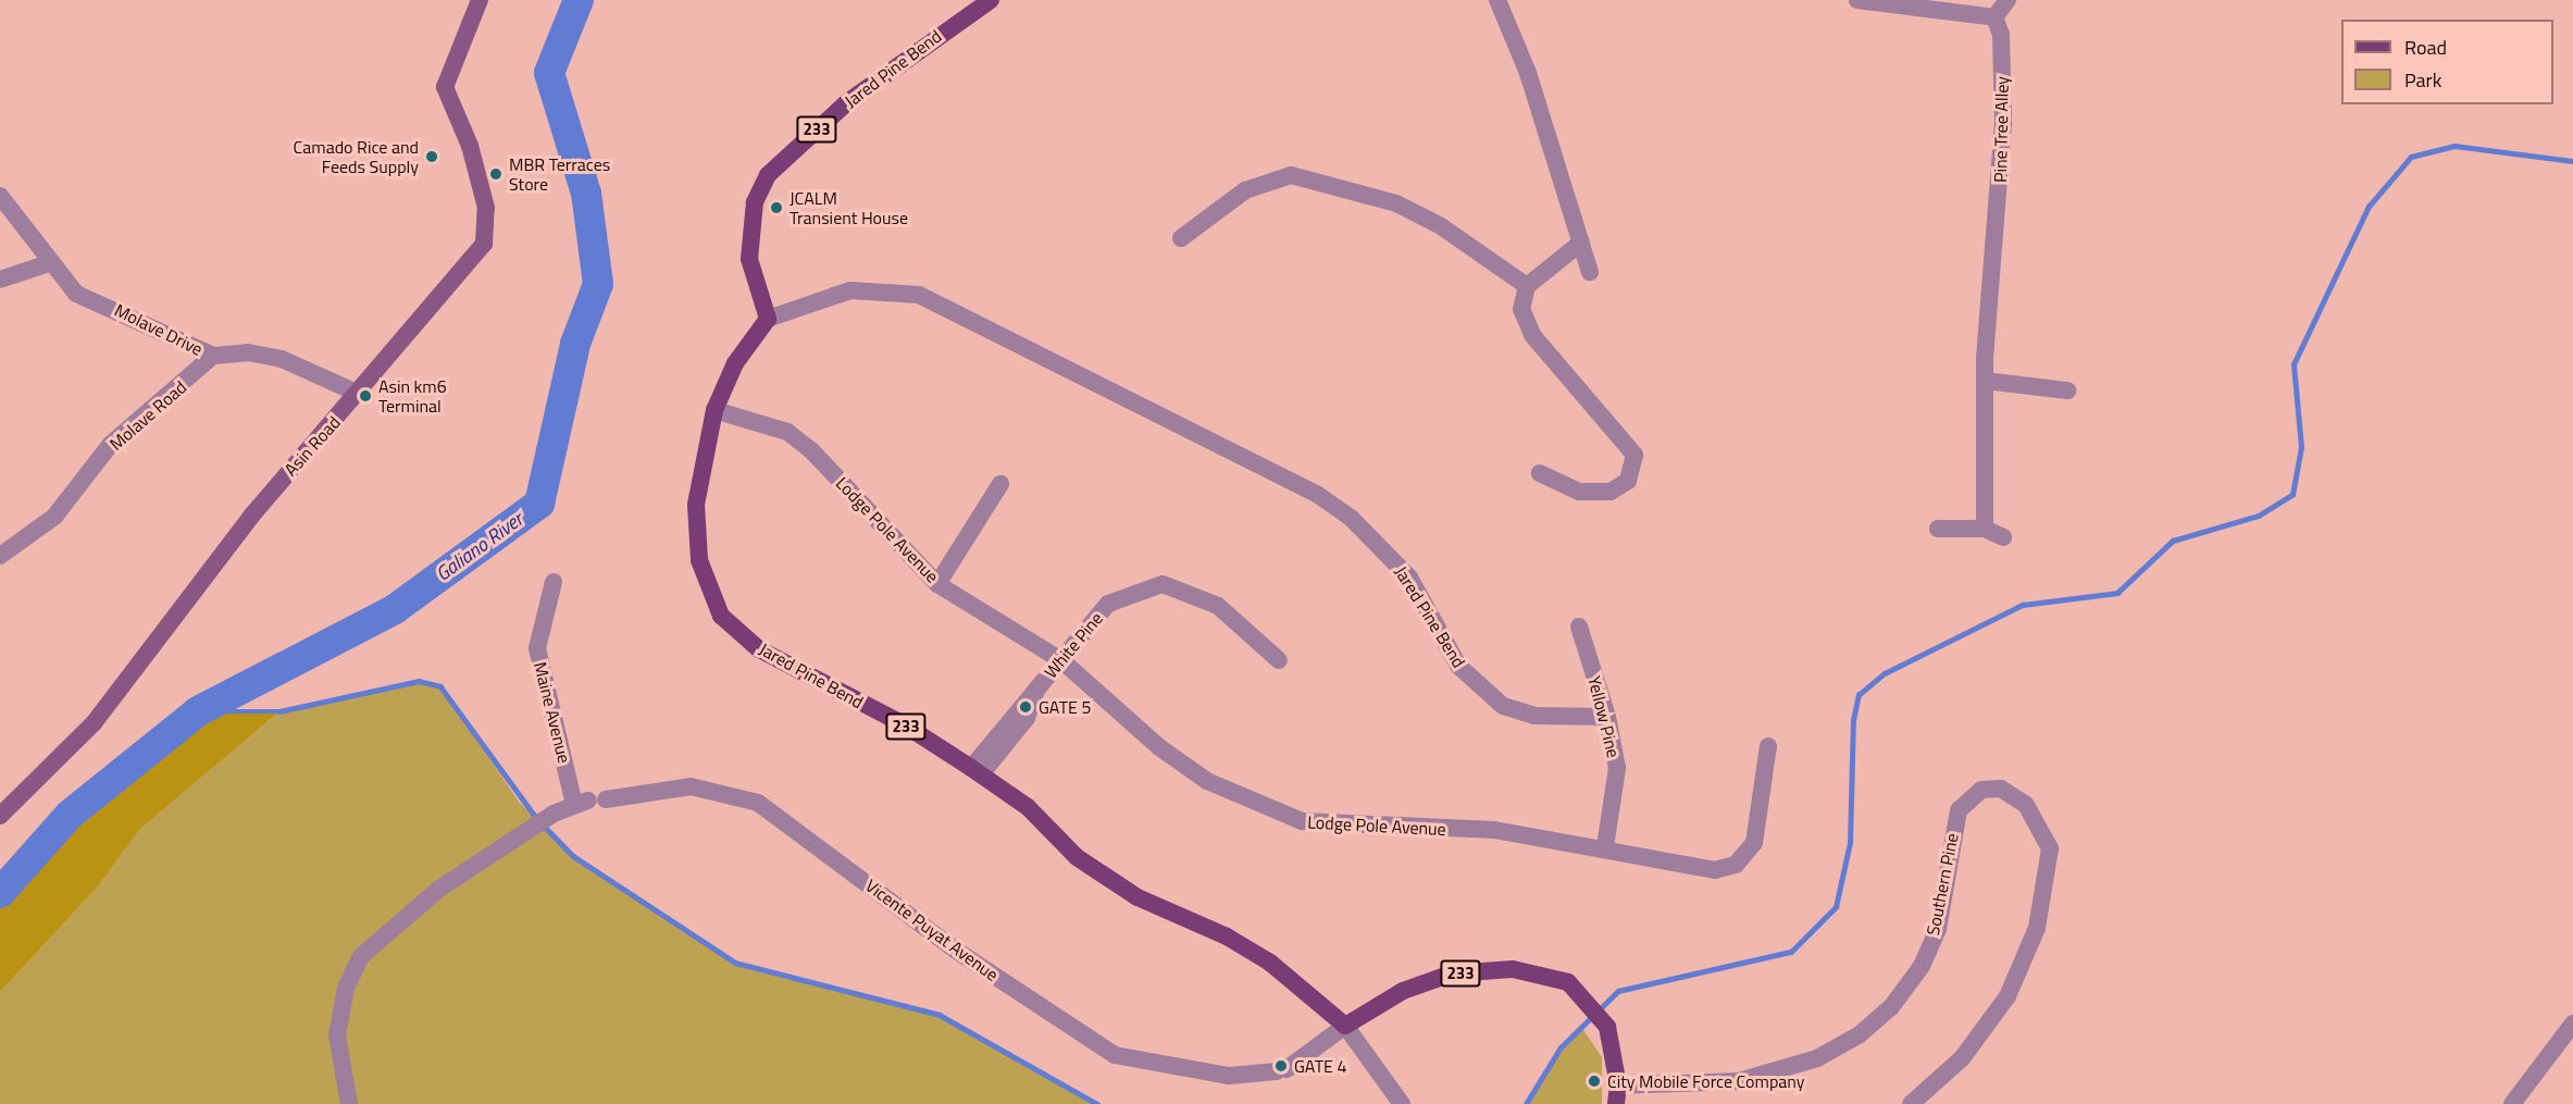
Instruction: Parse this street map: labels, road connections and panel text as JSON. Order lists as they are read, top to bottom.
{
  "streets": {
    "main road": [
      "Jared Pine Bend",
      "233",
      "Asin Road",
      "Vicente Puyat Avenue"
    ],
    "street": [
      "Pine Tree Alley",
      "Molave Drive",
      "Molave Road",
      "Lodge Pole Avenue",
      "White Pine",
      "Maine Avenue",
      "Yellow Pine",
      "Southern Pine"
    ]
  },
  "crossings": [
    ["Jared Pine Bend", "Lodge Pole Avenue"],
    ["Jared Pine Bend", "White Pine"],
    ["Jared Pine Bend", "Yellow Pine"],
    ["Jared Pine Bend", "Vicente Puyat Avenue"],
    ["Molave Drive", "Molave Road"],
    ["Molave Drive", "Asin Road"],
    ["Lodge Pole Avenue", "White Pine"],
    ["Lodge Pole Avenue", "Yellow Pine"],
    ["Maine Avenue", "Vicente Puyat Avenue"],
    ["Southern Pine", "Vicente Puyat Avenue"]
  ],
  "water": ["Galiano River"],
  "places": [
    "Camado Rice and Feeds Supply",
    "MBR Terraces Store",
    "JCALM Transient House",
    "Asin km6 Terminal",
    "GATE 5",
    "GATE 4",
    "City Mobile Force Company"
  ],
  "legend": ["Road", "Park"]
}
